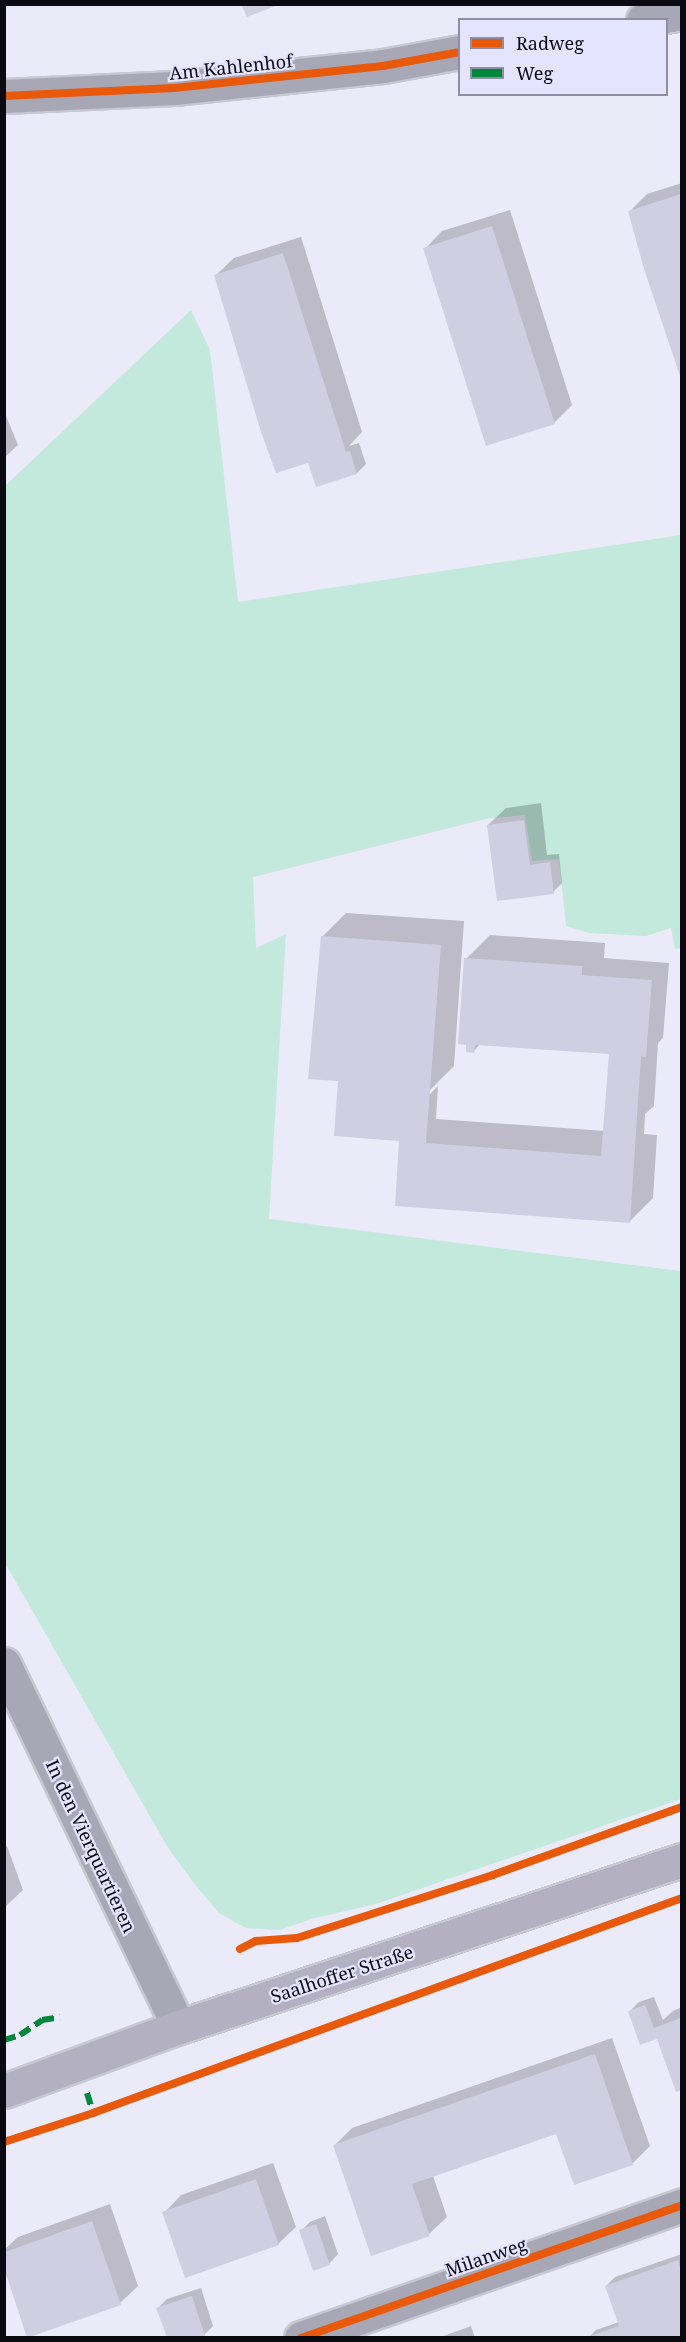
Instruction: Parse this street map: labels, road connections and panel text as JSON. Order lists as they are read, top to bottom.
{
  "streets": {
    "main road": ["Saalhoffer Straße"],
    "street": ["Am Kahlenhof", "In den Vierquartieren", "Milanweg"]
  },
  "crossings": [
    ["In den Vierquartieren", "Saalhoffer Straße"]
  ],
  "legend": ["Radweg", "Weg"]
}
